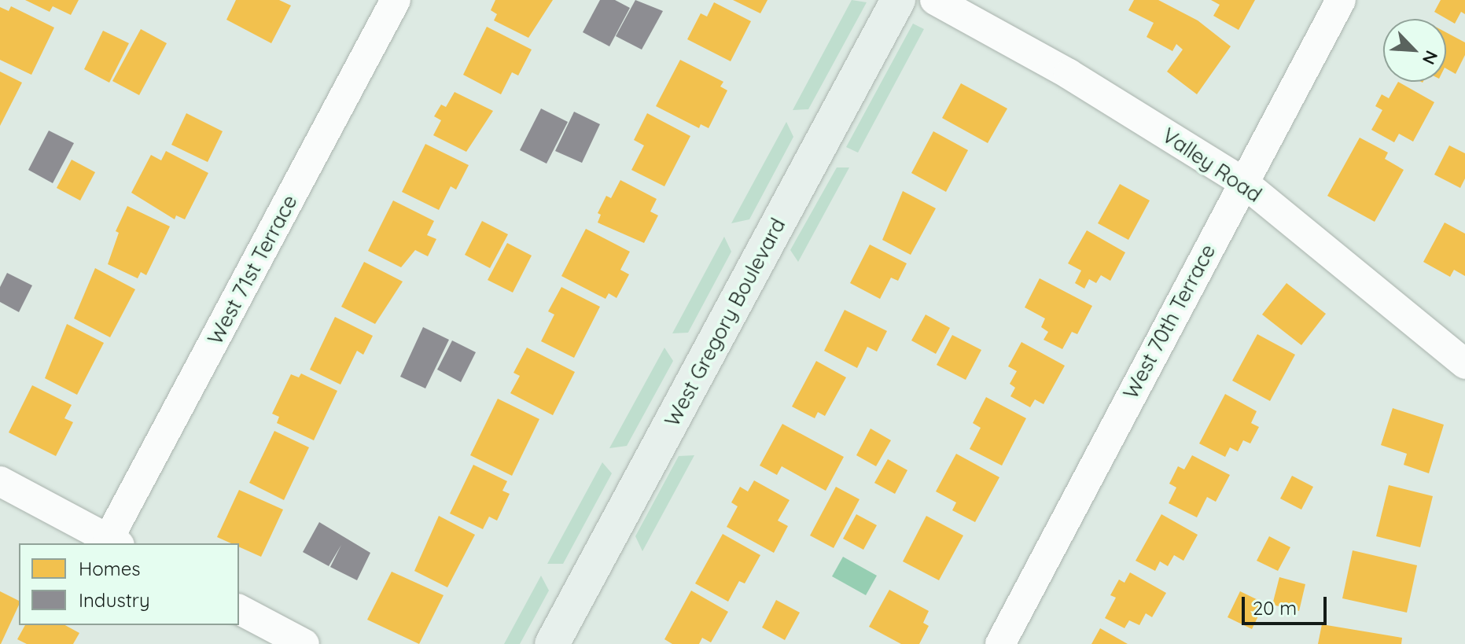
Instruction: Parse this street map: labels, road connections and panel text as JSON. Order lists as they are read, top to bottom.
{
  "streets": {
    "main road": ["West Gregory Boulevard"],
    "street": ["Valley Road", "West 71st Terrace", "West 70th Terrace"]
  },
  "crossings": [
    ["Valley Road", "West 70th Terrace"]
  ],
  "legend": ["Homes", "Industry"],
  "scale_bar": "20 m",
  "north": "bottom right"
}
